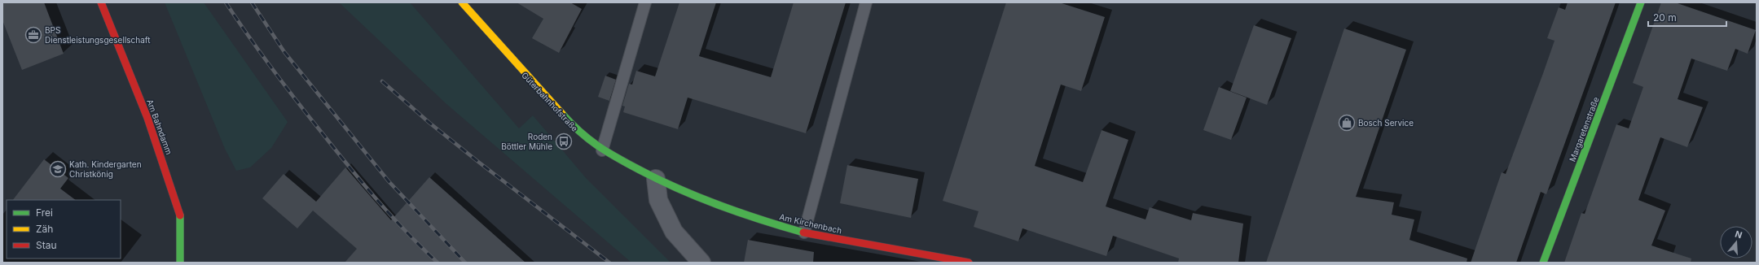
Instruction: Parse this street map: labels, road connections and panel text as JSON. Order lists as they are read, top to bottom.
{
  "streets": {
    "street": [
      "Güterbahnhofstraße",
      "Am Bahndamm",
      "Margaretenstraße",
      "Am Kirchenbach"
    ]
  },
  "crossings": [
    ["Güterbahnhofstraße", "Am Kirchenbach"]
  ],
  "places": {
    "office": ["BPS Dienstleistungsgesellschaft"],
    "shop": ["Bosch Service"],
    "bus stop": ["Roden Böttler Mühle"],
    "school or university": ["Kath. Kindergarten Christkönig"]
  },
  "legend": ["Frei", "Zäh", "Stau"],
  "scale_bar": "20 m",
  "north": "top"
}
